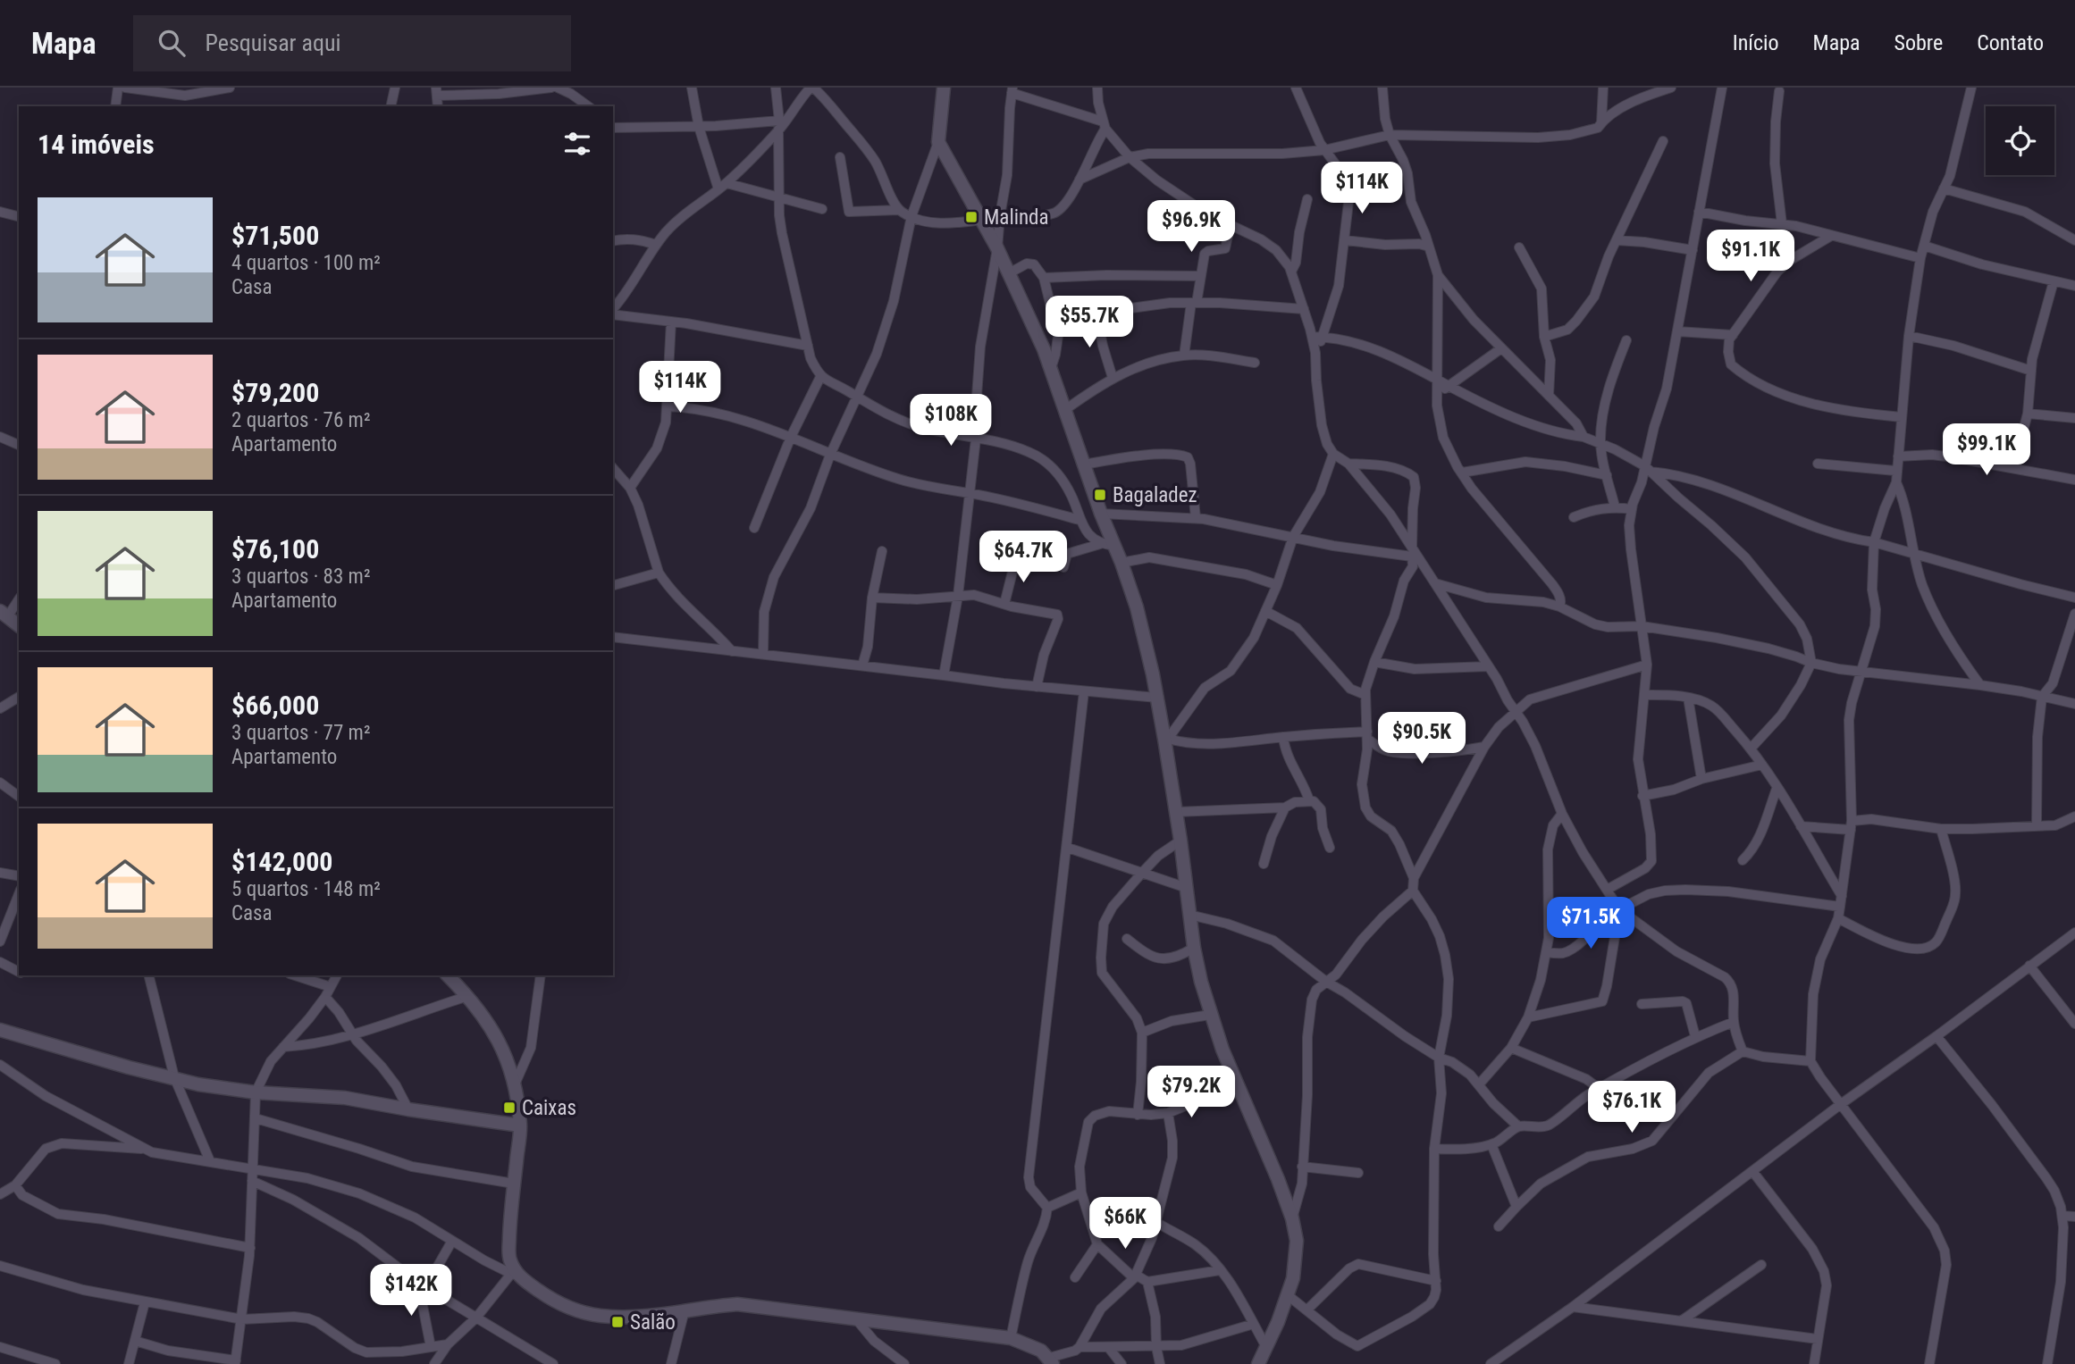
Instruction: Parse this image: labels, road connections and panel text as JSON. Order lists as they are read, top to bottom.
{
  "places": {
    "transit": [
      "Malinda",
      "Bagaladez",
      "Caixas",
      "Salão"
    ]
  },
  "page": {
    "header": "Mapa",
    "search": "Pesquisar aqui",
    "nav": [
      "Início",
      "Mapa",
      "Sobre",
      "Contato"
    ],
    "heading": "14 imóveis",
    "price": [
      "$114K",
      "$96.9K",
      "$91.1K",
      "$55.7K",
      "$114K",
      "$108K",
      "$99.1K",
      "$64.7K",
      "$90.5K",
      "$71.5K",
      "$79.2K",
      "$76.1K",
      "$66K",
      "$142K"
    ],
    "list": [
      {
        "name": "$71,500",
        "note": "4 quartos · 100 m² · Casa"
      },
      {
        "name": "$79,200",
        "note": "2 quartos · 76 m² · Apartamento"
      },
      {
        "name": "$76,100",
        "note": "3 quartos · 83 m² · Apartamento"
      },
      {
        "name": "$66,000",
        "note": "3 quartos · 77 m² · Apartamento"
      },
      {
        "name": "$142,000",
        "note": "5 quartos · 148 m² · Casa"
      }
    ]
  }
}
